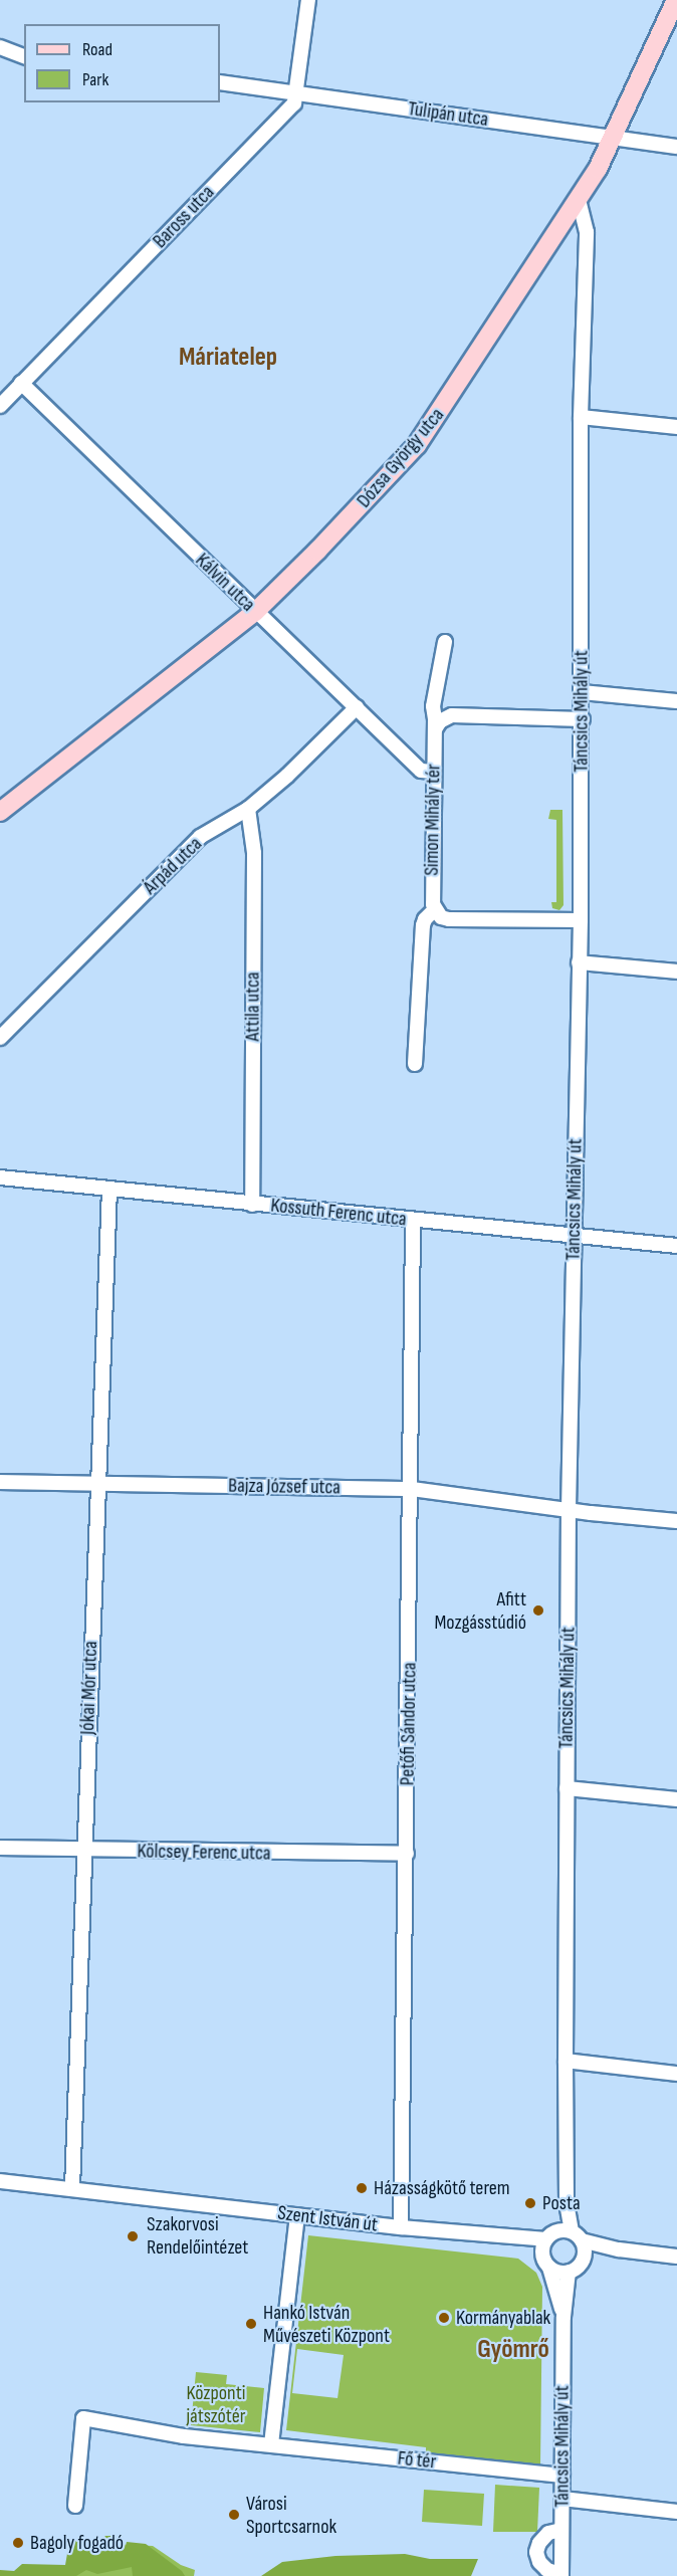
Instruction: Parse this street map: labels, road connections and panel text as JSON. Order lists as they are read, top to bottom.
{
  "streets": {
    "main road": ["Dózsa György utca"],
    "street": [
      "Tulipán utca",
      "Baross utca",
      "Kálvin utca",
      "Táncsics Mihály út",
      "Simon Mihály tér",
      "Árpád utca",
      "Attila utca",
      "Kossuth Ferenc utca",
      "Bajza József utca",
      "Jókai Mór utca",
      "Petőfi Sándor utca",
      "Kölcsey Ferenc utca",
      "Szent István út",
      "Fő tér"
    ]
  },
  "crossings": [
    ["Tulipán utca", "Baross utca"],
    ["Tulipán utca", "Dózsa György utca"],
    ["Baross utca", "Kálvin utca"],
    ["Dózsa György utca", "Kálvin utca"],
    ["Dózsa György utca", "Táncsics Mihály út"],
    ["Kálvin utca", "Simon Mihály tér"],
    ["Kálvin utca", "Árpád utca"],
    ["Táncsics Mihály út", "Kossuth Ferenc utca"],
    ["Táncsics Mihály út", "Bajza József utca"],
    ["Táncsics Mihály út", "Szent István út"],
    ["Táncsics Mihály út", "Fő tér"],
    ["Árpád utca", "Attila utca"],
    ["Attila utca", "Kossuth Ferenc utca"],
    ["Kossuth Ferenc utca", "Jókai Mór utca"],
    ["Kossuth Ferenc utca", "Petőfi Sándor utca"],
    ["Bajza József utca", "Jókai Mór utca"],
    ["Bajza József utca", "Petőfi Sándor utca"],
    ["Jókai Mór utca", "Kölcsey Ferenc utca"],
    ["Jókai Mór utca", "Szent István út"],
    ["Petőfi Sándor utca", "Kölcsey Ferenc utca"],
    ["Petőfi Sándor utca", "Szent István út"]
  ],
  "districts": ["Máriatelep", "Gyömrő"],
  "parks": ["Központi játszótér"],
  "places": [
    "Afitt Mozgásstúdió",
    "Házasságkötő terem",
    "Posta",
    "Szakorvosi Rendelőintézet",
    "Kormányablak",
    "Hankó István Művészeti Központ",
    "Városi Sportcsarnok",
    "Bagoly fogadó"
  ],
  "legend": ["Road", "Park"]
}
